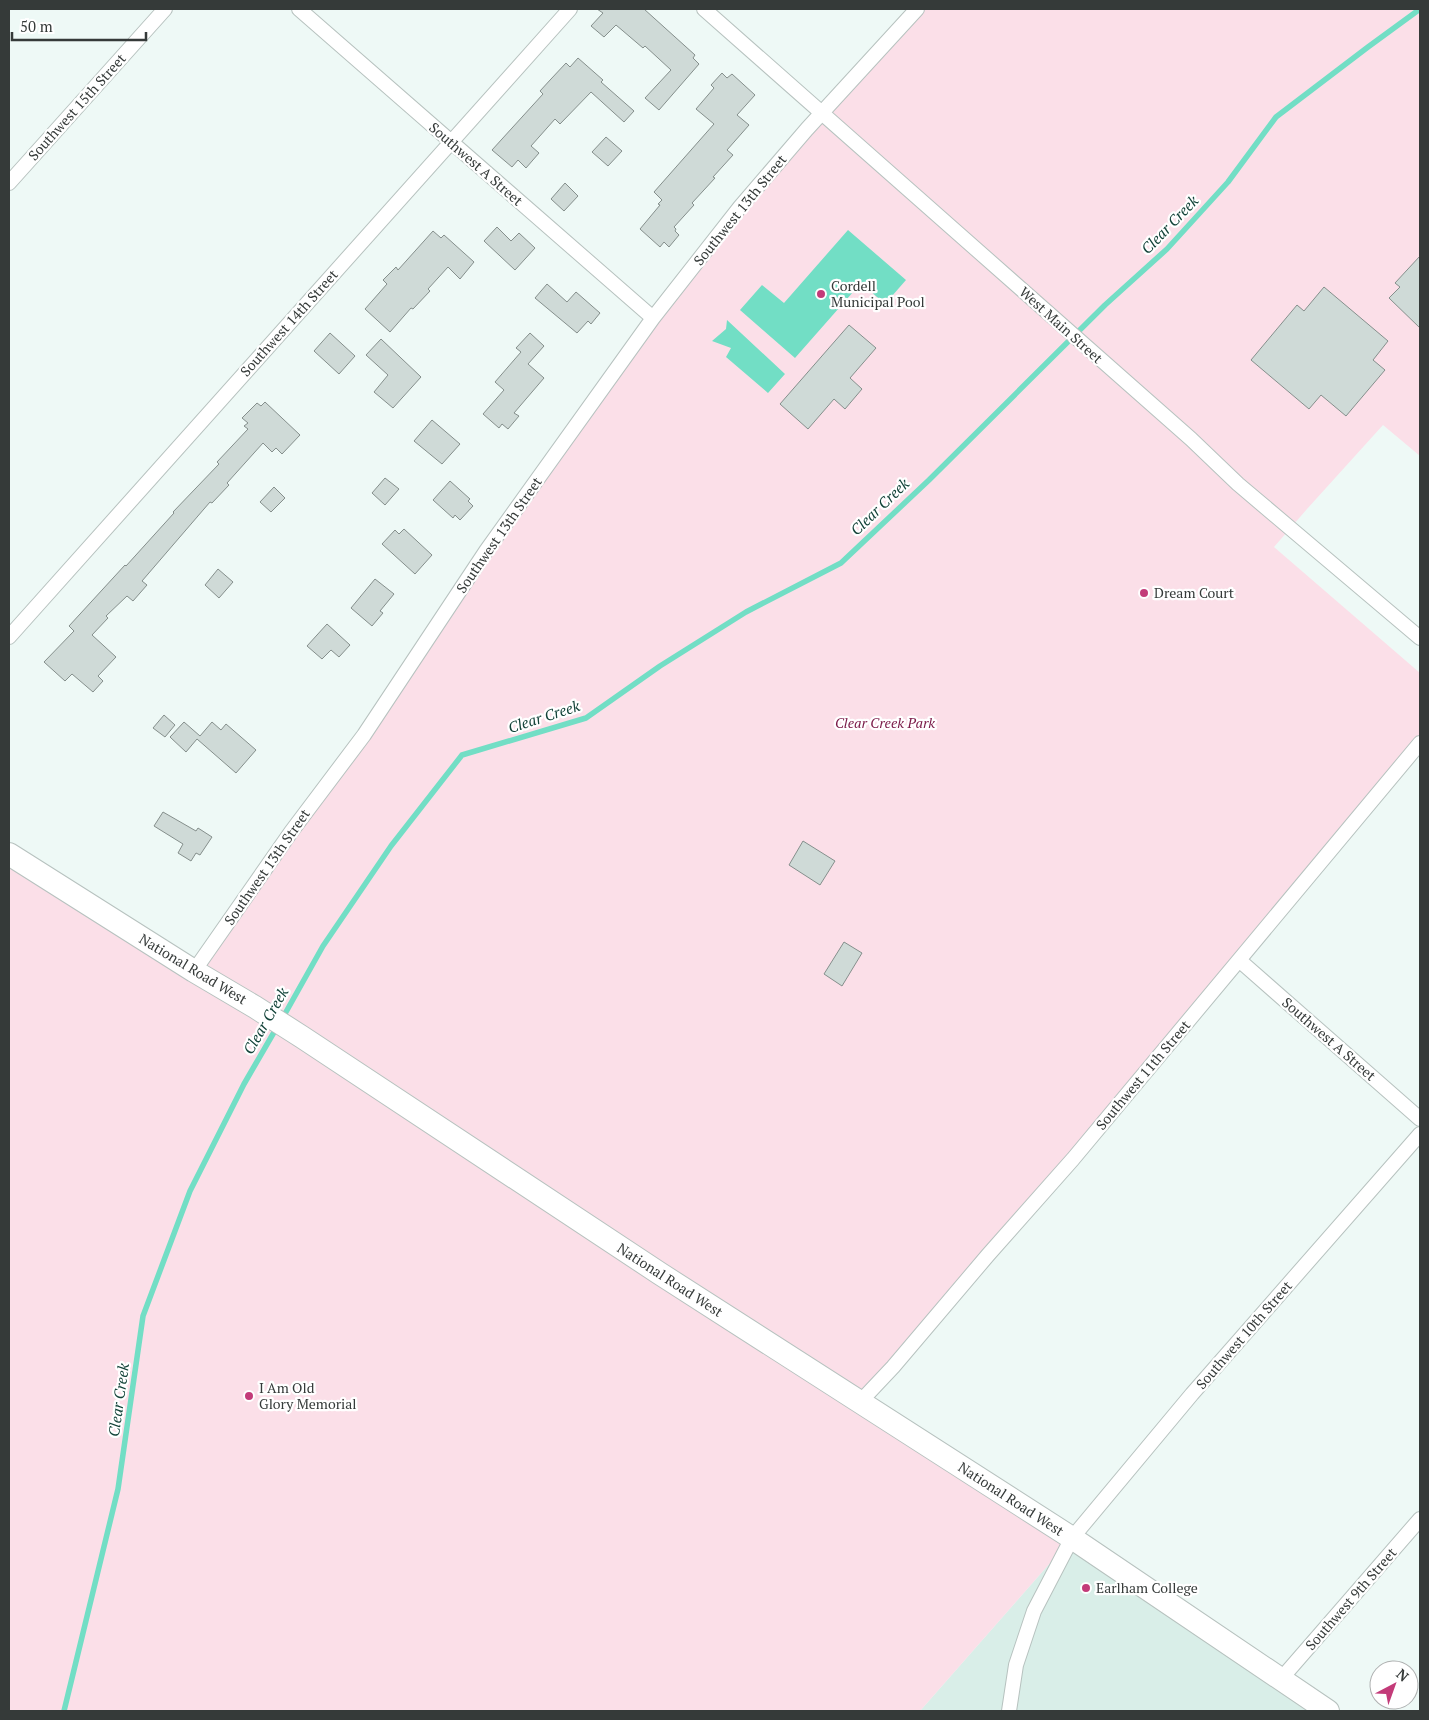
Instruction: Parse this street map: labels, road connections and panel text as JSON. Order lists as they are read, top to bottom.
{
  "streets": {
    "main road": ["National Road West"],
    "street": [
      "Southwest 15th Street",
      "Southwest A Street",
      "Southwest 13th Street",
      "Southwest 14th Street",
      "West Main Street",
      "Southwest 11th Street",
      "Southwest 10th Street",
      "Southwest 9th Street"
    ]
  },
  "crossings": [
    ["Southwest A Street", "Southwest 13th Street"],
    ["Southwest A Street", "Southwest 14th Street"],
    ["Southwest A Street", "Southwest 11th Street"],
    ["Southwest 13th Street", "West Main Street"],
    ["Southwest 13th Street", "National Road West"],
    ["National Road West", "Southwest 11th Street"],
    ["National Road West", "Southwest 10th Street"],
    ["National Road West", "Southwest 9th Street"]
  ],
  "water": ["Clear Creek"],
  "parks": ["Clear Creek Park"],
  "places": [
    "Cordell Municipal Pool",
    "Dream Court",
    "I Am Old Glory Memorial",
    "Earlham College"
  ],
  "scale_bar": "50 m",
  "north": "top right"
}
